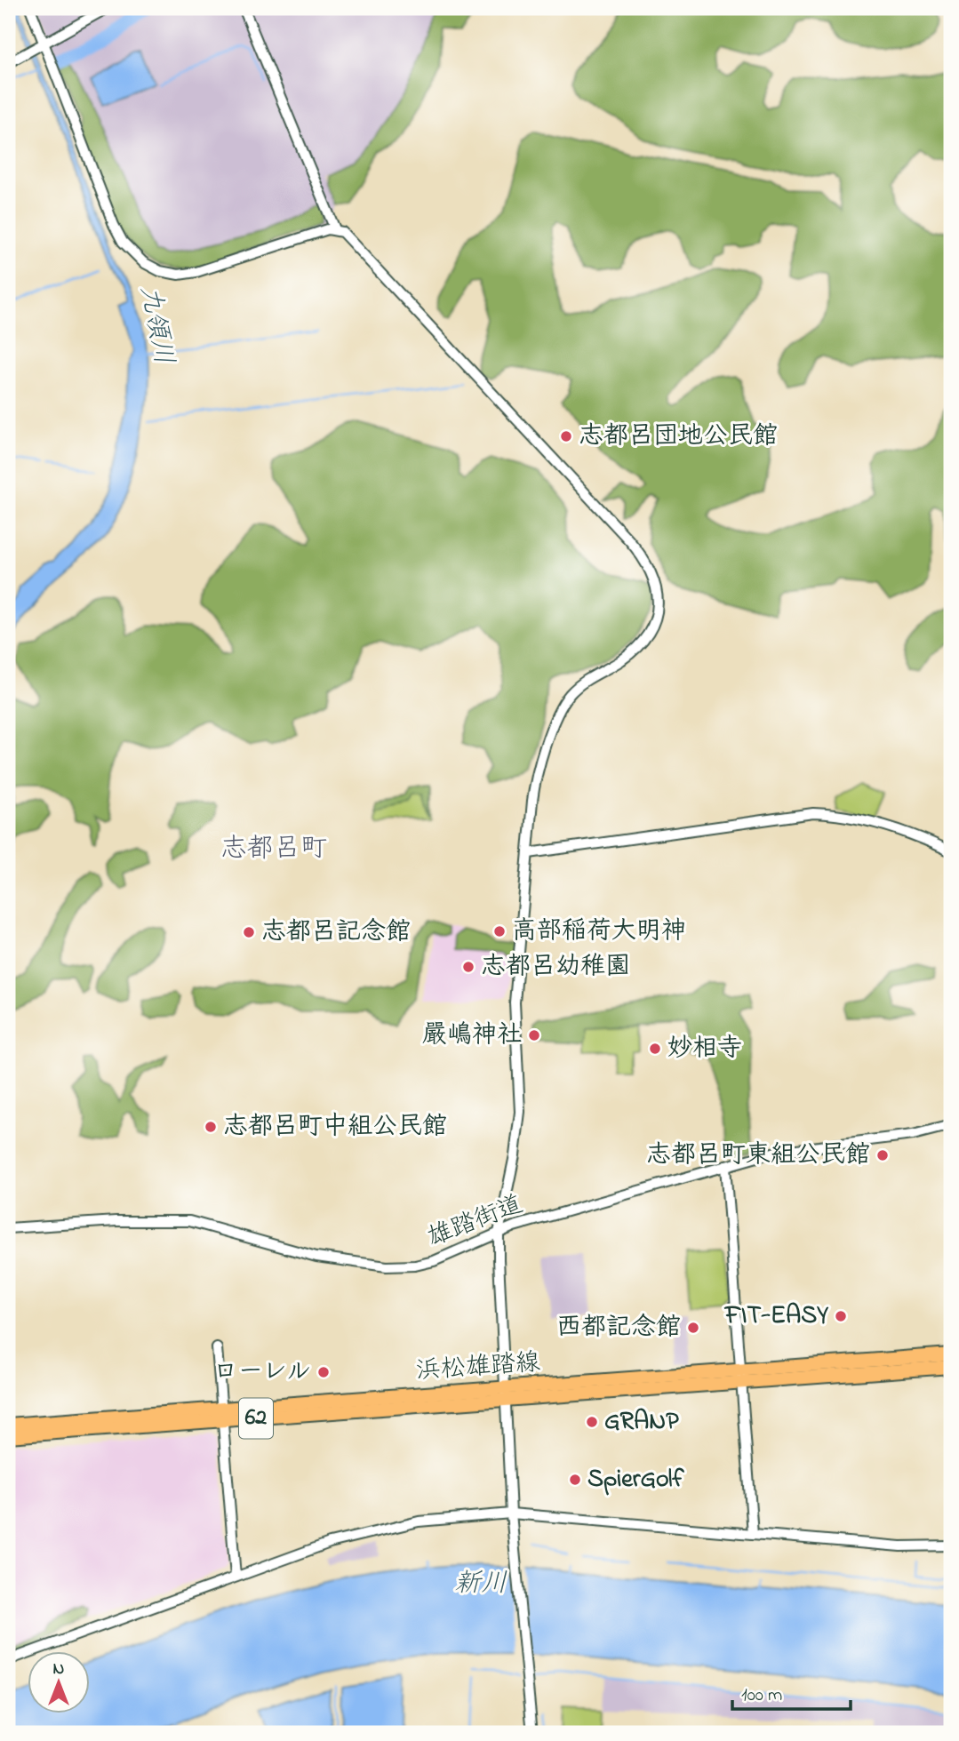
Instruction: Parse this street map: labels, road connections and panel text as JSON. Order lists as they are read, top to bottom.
{
  "streets": {
    "main road": ["浜松雄踏線", "62"],
    "street": ["雄踏街道"]
  },
  "districts": ["志都呂町"],
  "water": ["九領川", "新川"],
  "places": [
    "志都呂団地公民館",
    "高部稲荷大明神",
    "志都呂記念館",
    "志都呂幼稚園",
    "嚴嶋神社",
    "妙相寺",
    "志都呂町中組公民館",
    "志都呂町東組公民館",
    "FIT-EASY",
    "西都記念館",
    "ローレル",
    "GRANP",
    "SpierGolf"
  ],
  "scale_bar": "100 m",
  "north": "top"
}
